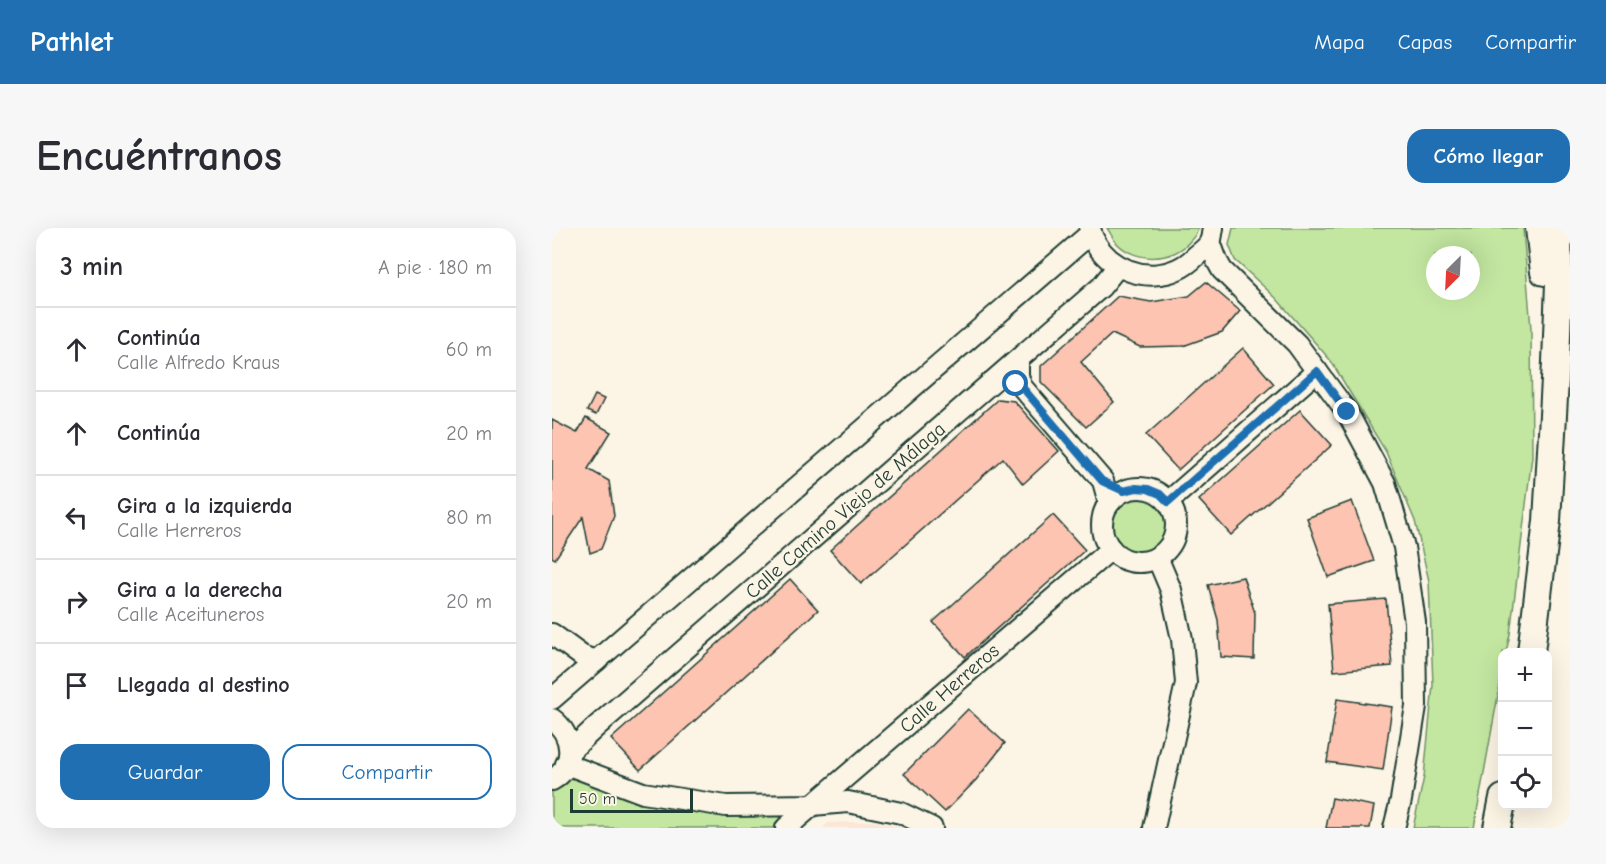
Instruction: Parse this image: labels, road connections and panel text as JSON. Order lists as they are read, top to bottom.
{
  "streets": {
    "street": ["Calle Camino Viejo de Málaga", "Calle Herreros"]
  },
  "scale_bar": "50 m",
  "north": "bottom left",
  "page": {
    "header": "Pathlet",
    "nav": ["Mapa", "Capas", "Compartir"],
    "buttons": [
      "Cómo llegar",
      ["Guardar", "Compartir"]
    ],
    "title": "Encuéntranos",
    "heading": ["3 min", "A pie · 180 m"],
    "list": [
      ["Continúa", "Calle Alfredo Kraus", "60 m"],
      ["Continúa", "20 m"],
      ["Gira a la izquierda", "Calle Herreros", "80 m"],
      ["Gira a la derecha", "Calle Aceituneros", "20 m"],
      "Llegada al destino"
    ],
    "map_buttons": ["+", "−"],
    "scale": "50 m"
  }
}
